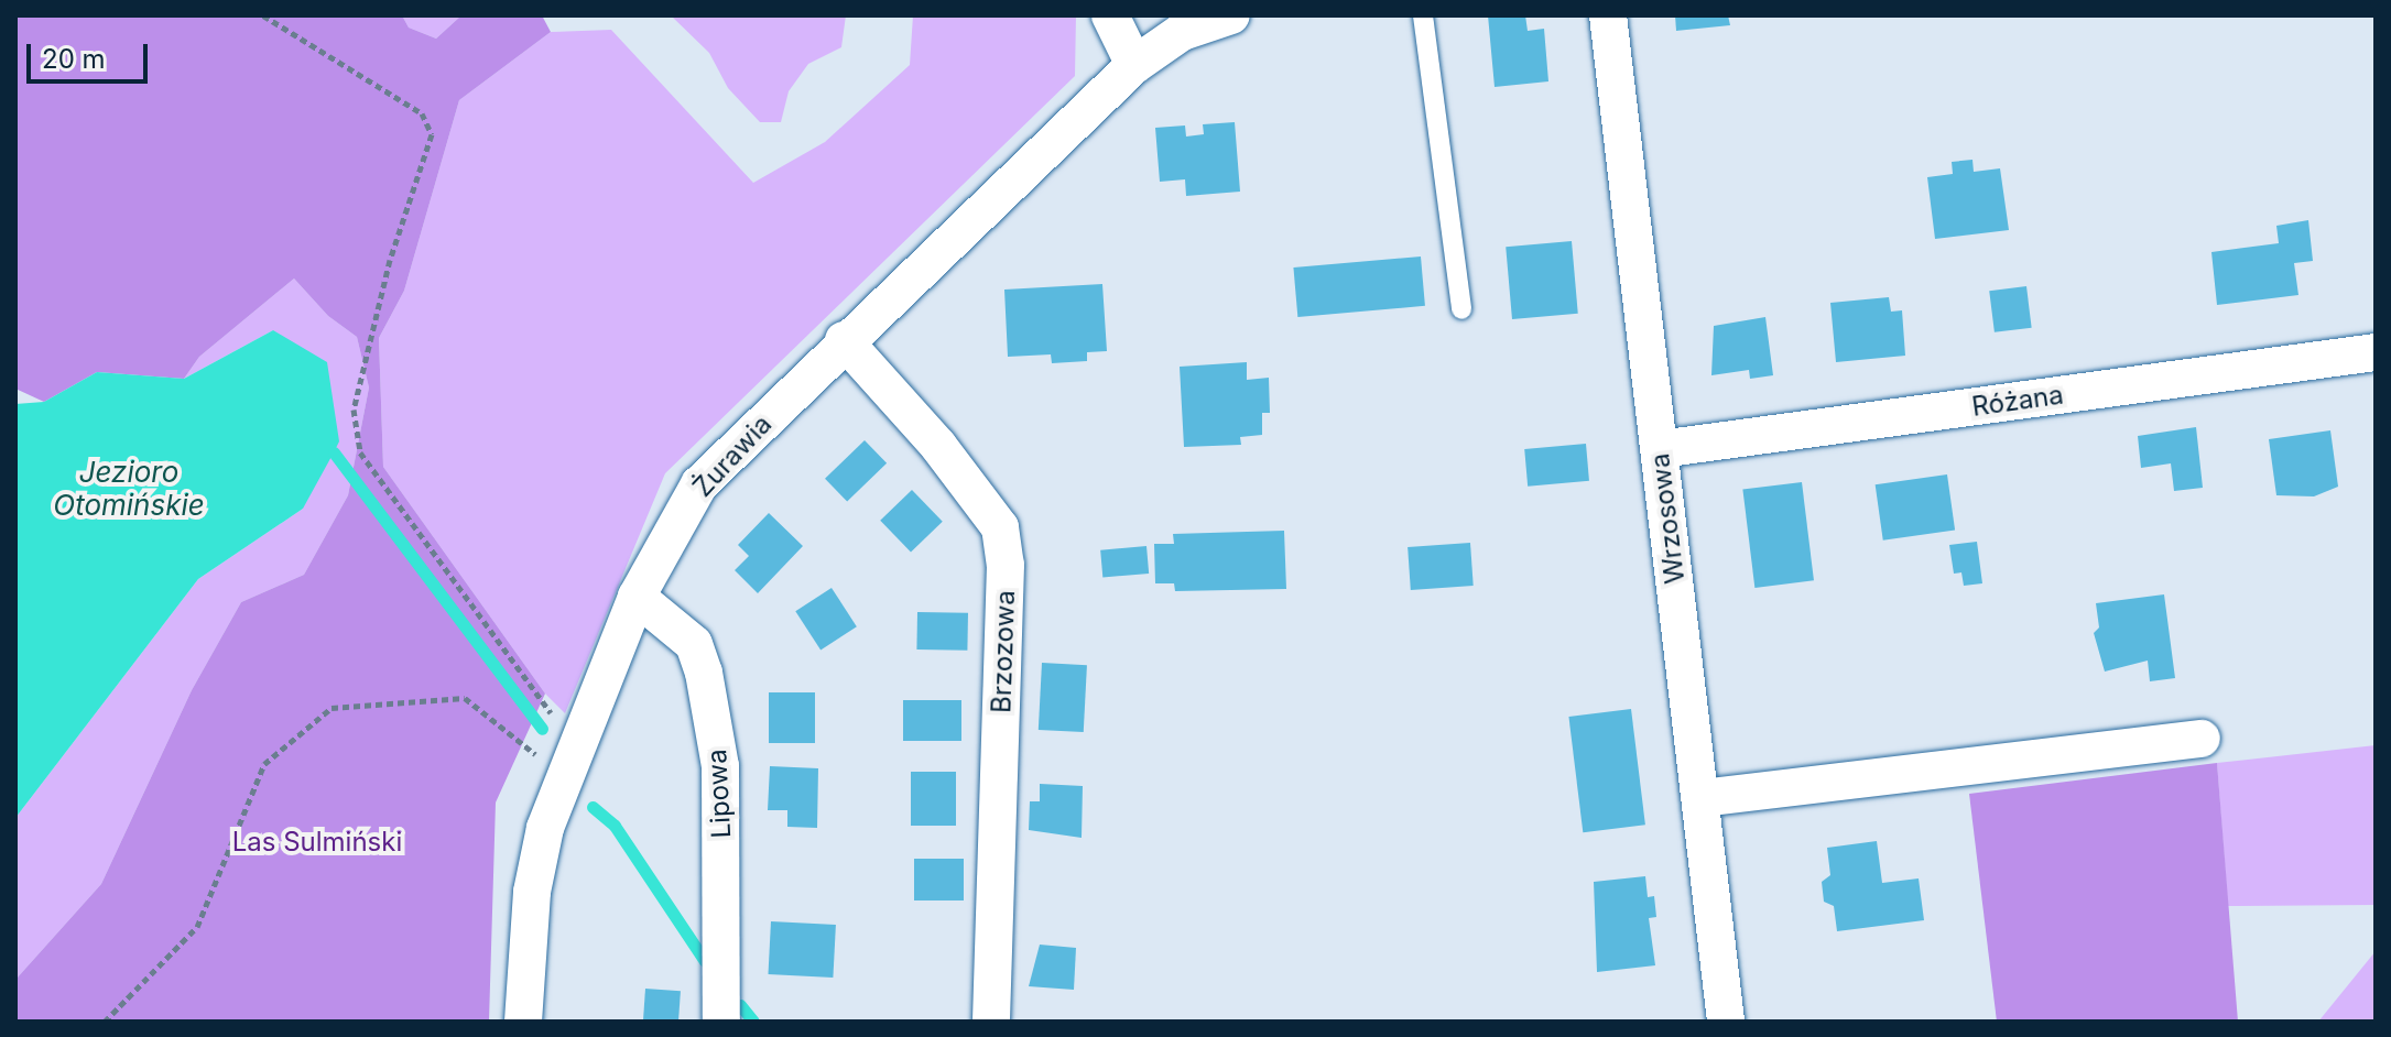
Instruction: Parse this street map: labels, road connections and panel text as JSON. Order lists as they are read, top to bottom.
{
  "streets": {
    "street": [
      "Różana",
      "Żurawia",
      "Wrzosowa",
      "Brzozowa",
      "Lipowa"
    ]
  },
  "crossings": [
    ["Różana", "Wrzosowa"],
    ["Żurawia", "Brzozowa"],
    ["Żurawia", "Lipowa"]
  ],
  "water": ["Jezioro Otomińskie"],
  "parks": ["Las Sulmiński"],
  "scale_bar": "20 m"
}
